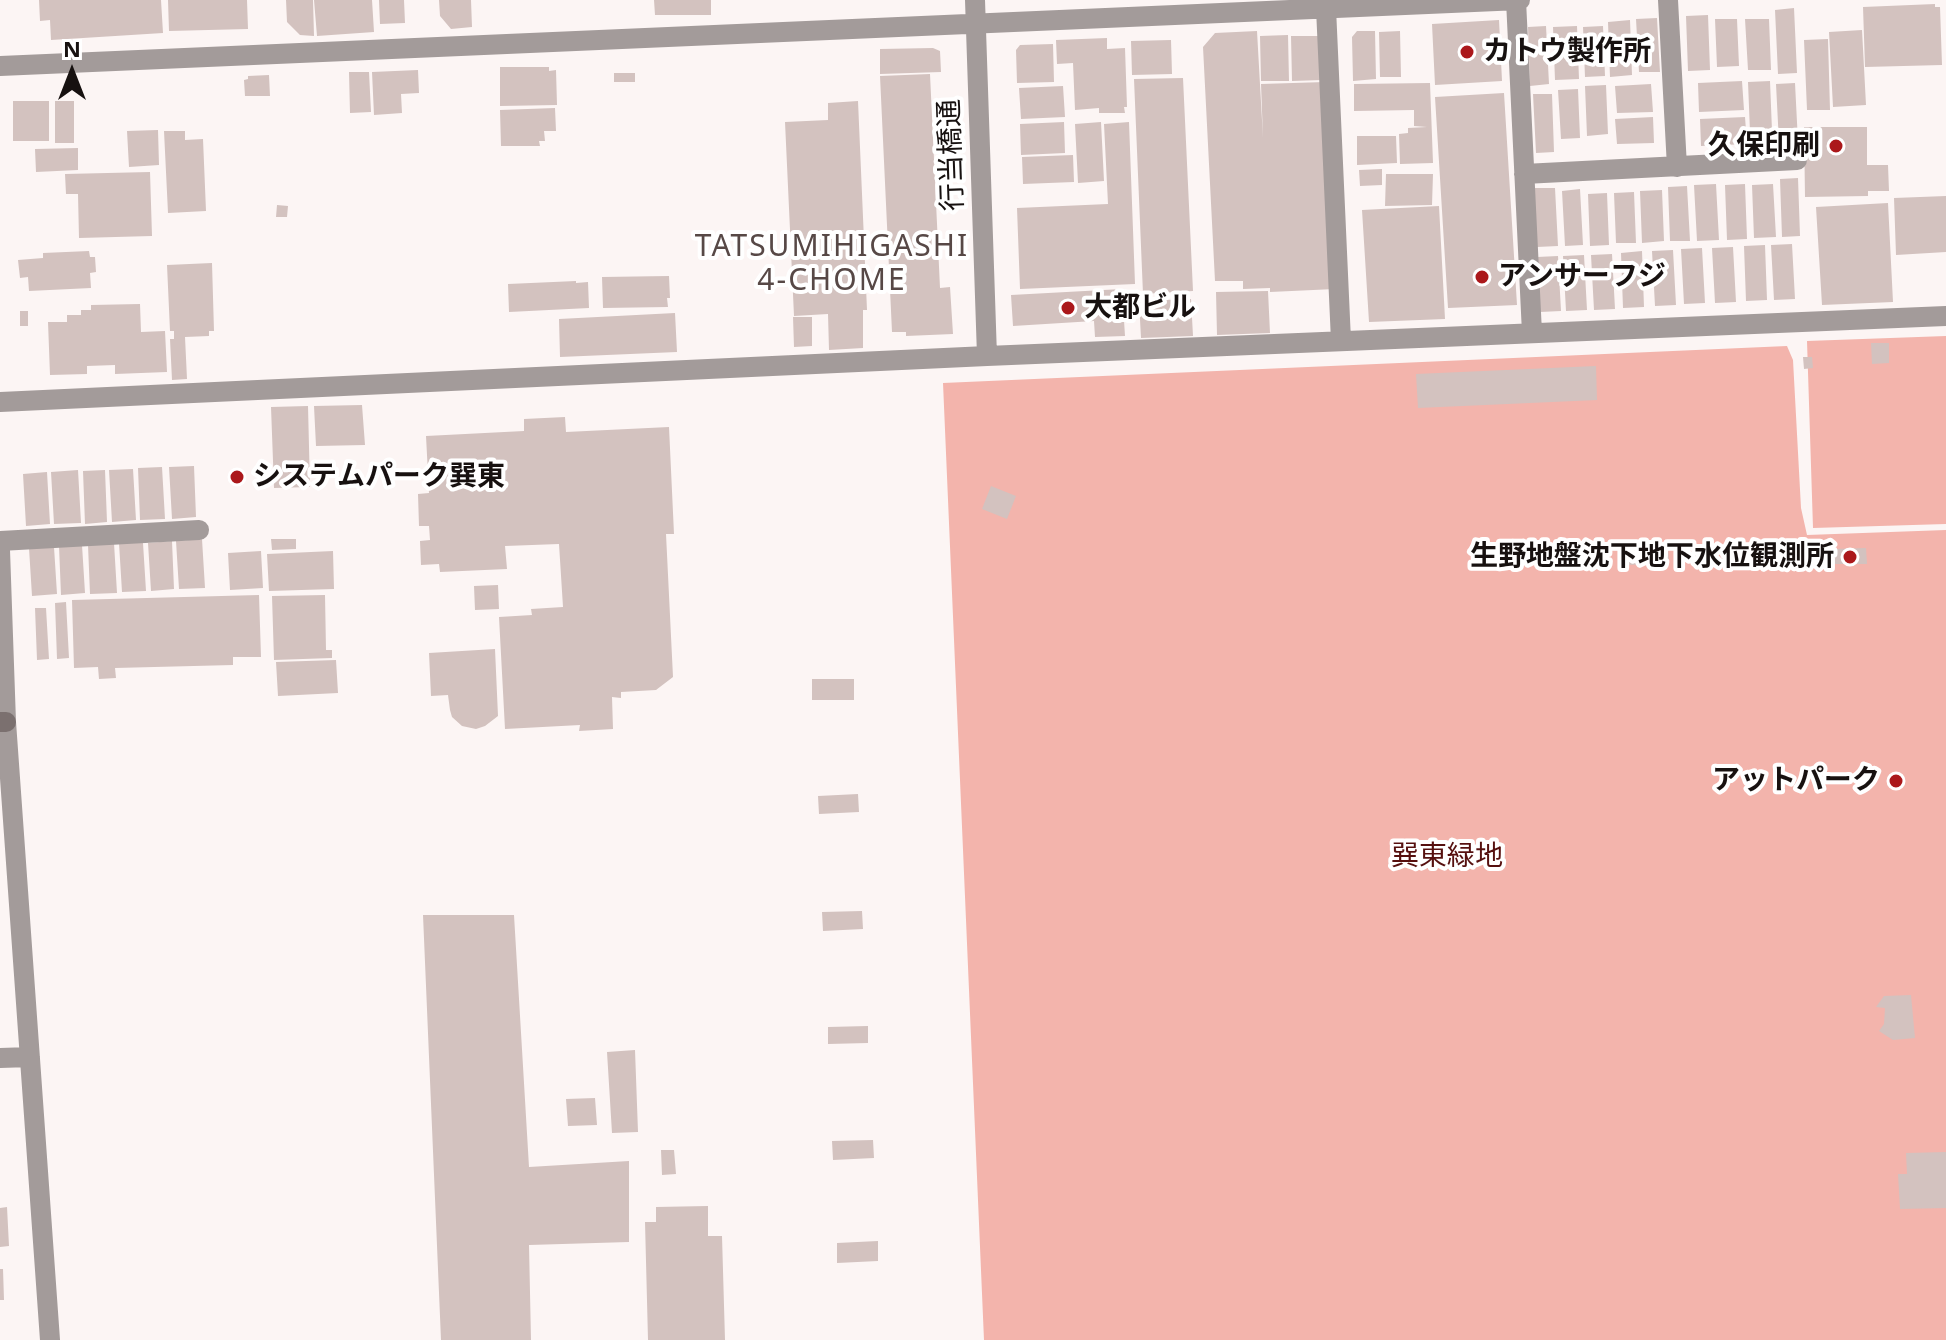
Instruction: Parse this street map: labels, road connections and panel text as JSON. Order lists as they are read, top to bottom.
{
  "streets": {
    "street": ["行当橋通"]
  },
  "districts": ["TATSUMIHIGASHI 4-CHOME"],
  "parks": ["巽東緑地"],
  "places": [
    "カトウ製作所",
    "久保印刷",
    "アンサーフジ",
    "大都ビル",
    "システムパーク巽東",
    "生野地盤沈下地下水位観測所",
    "アットパーク"
  ],
  "north": "top"
}
